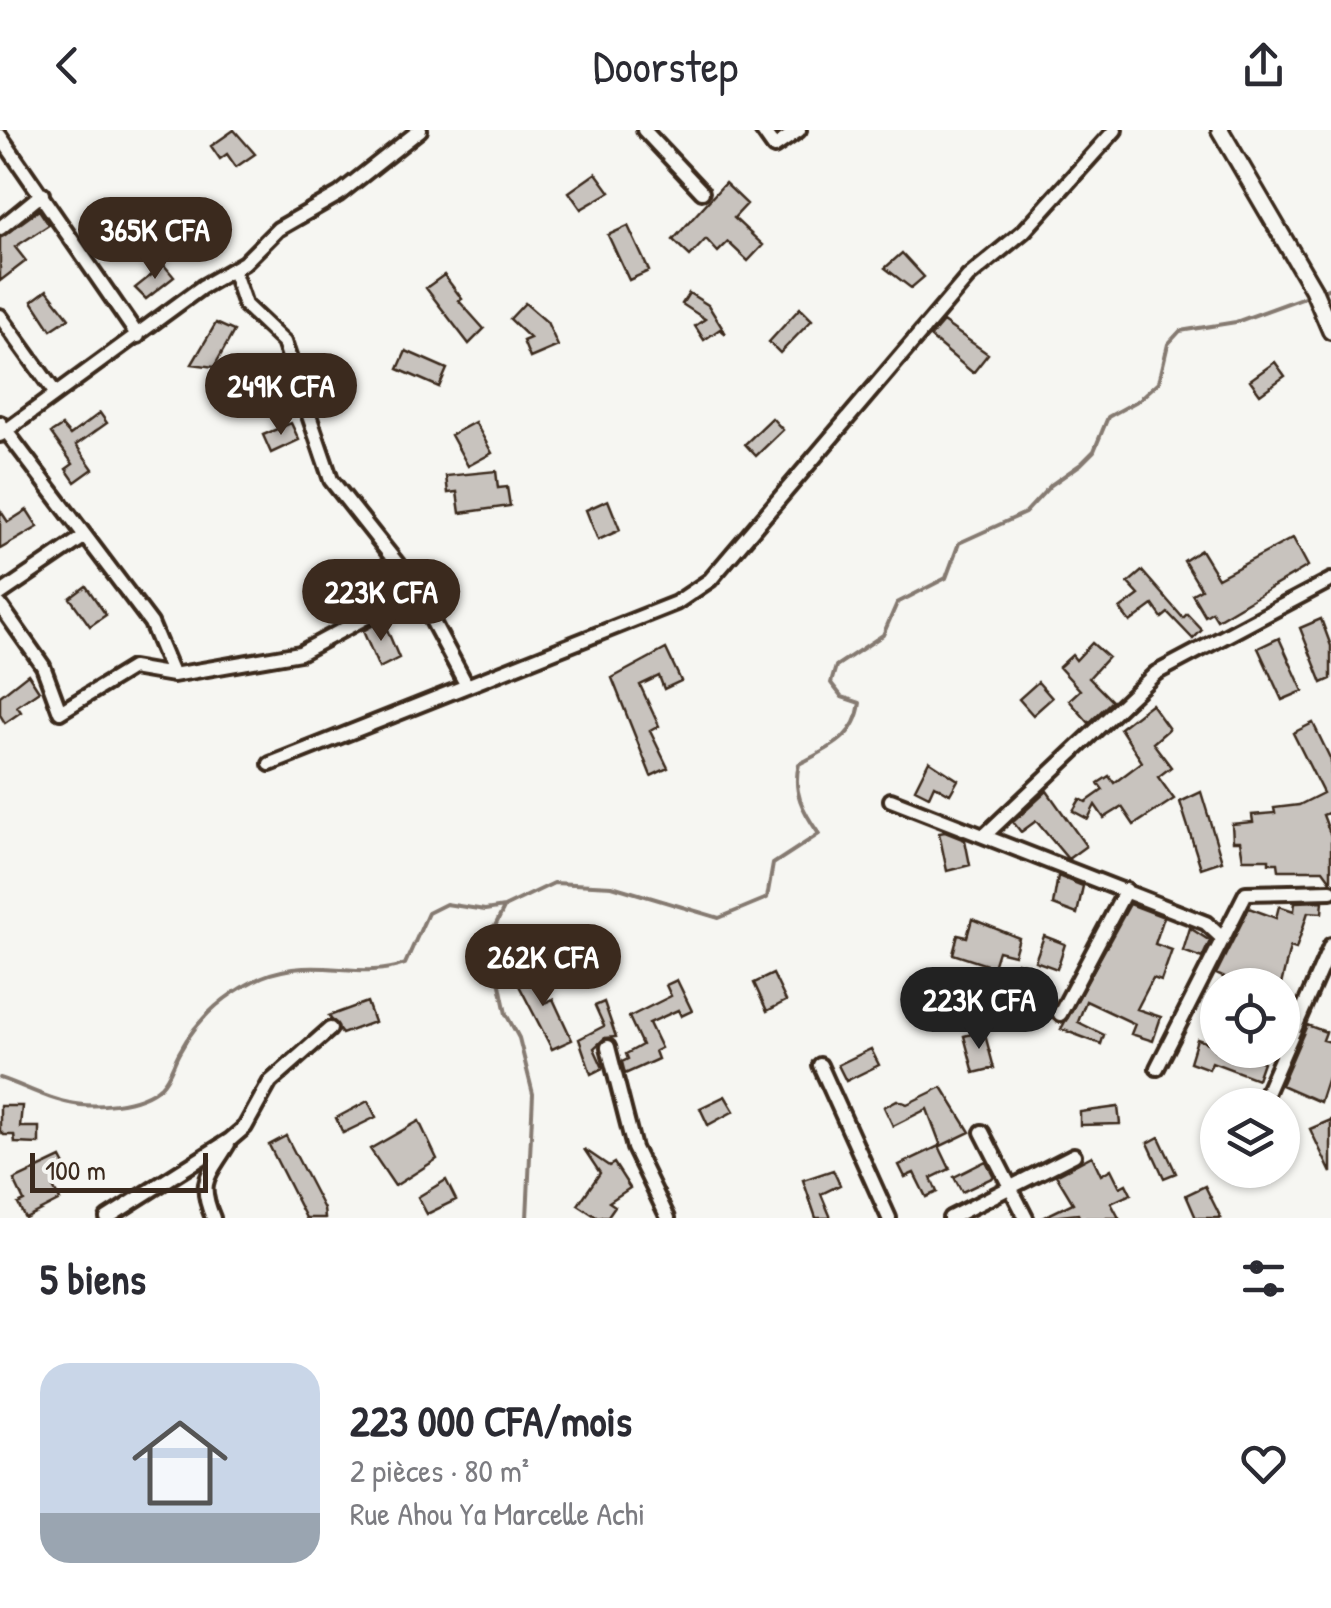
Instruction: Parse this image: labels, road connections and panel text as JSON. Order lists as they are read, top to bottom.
{
  "scale_bar": "100 m",
  "page": {
    "header": "Doorstep",
    "price": [
      "365K CFA",
      "249K CFA",
      "223K CFA",
      "262K CFA",
      "223K CFA"
    ],
    "scale": "100 m",
    "heading": "5 biens",
    "list": [
      {
        "name": "223 000 CFA/mois",
        "note": "2 pièces · 80 m² · Rue Ahou Ya Marcelle Achi"
      }
    ]
  }
}
